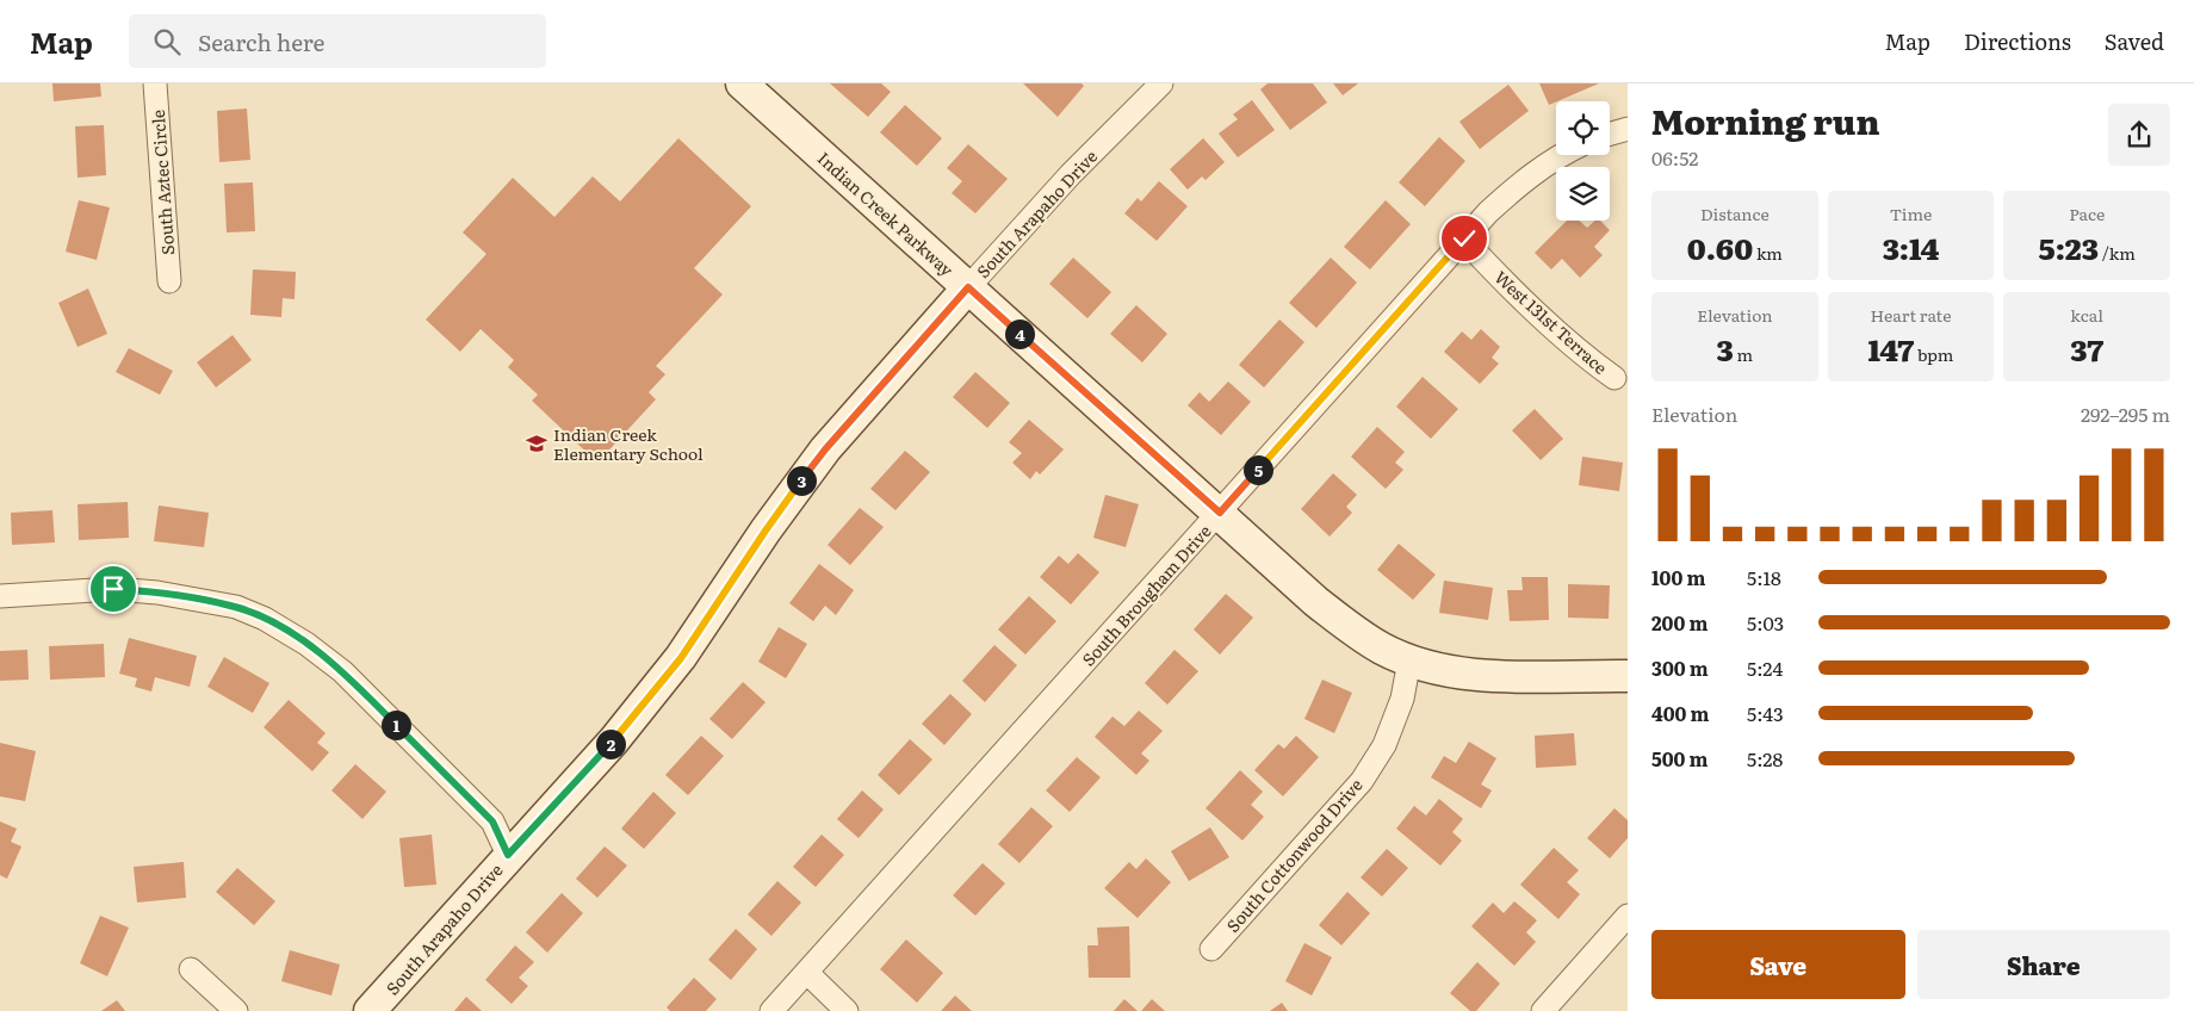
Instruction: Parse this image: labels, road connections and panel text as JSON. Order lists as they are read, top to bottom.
{
  "streets": {
    "street": [
      "South Aztec Circle",
      "Indian Creek Parkway",
      "South Arapaho Drive",
      "West 131st Terrace",
      "South Brougham Drive",
      "South Cottonwood Drive"
    ]
  },
  "crossings": [
    ["Indian Creek Parkway", "South Arapaho Drive"],
    ["Indian Creek Parkway", "South Brougham Drive"],
    ["Indian Creek Parkway", "South Cottonwood Drive"],
    ["West 131st Terrace", "South Brougham Drive"]
  ],
  "places": {
    "school or university": ["Indian Creek Elementary School"]
  },
  "page": {
    "header": "Map",
    "search": "Search here",
    "nav": ["Map", "Directions", "Saved"],
    "heading": ["Morning run", "06:52"],
    "stats": [
      ["Distance", "0.60 km"],
      ["Time", "3:14"],
      ["Pace", "5:23 /km"],
      ["Elevation", "3 m"],
      ["Heart rate", "147 bpm"],
      ["kcal", "37"]
    ],
    "pins": [
      "4",
      "5",
      "3",
      "1",
      "2"
    ],
    "chart": ["Elevation", "292–295 m"],
    "list": [
      {
        "name": "100 m",
        "note": "5:18"
      },
      {
        "name": "200 m",
        "note": "5:03"
      },
      {
        "name": "300 m",
        "note": "5:24"
      },
      {
        "name": "400 m",
        "note": "5:43"
      },
      {
        "name": "500 m",
        "note": "5:28"
      }
    ],
    "buttons": ["Save", "Share"]
  }
}
